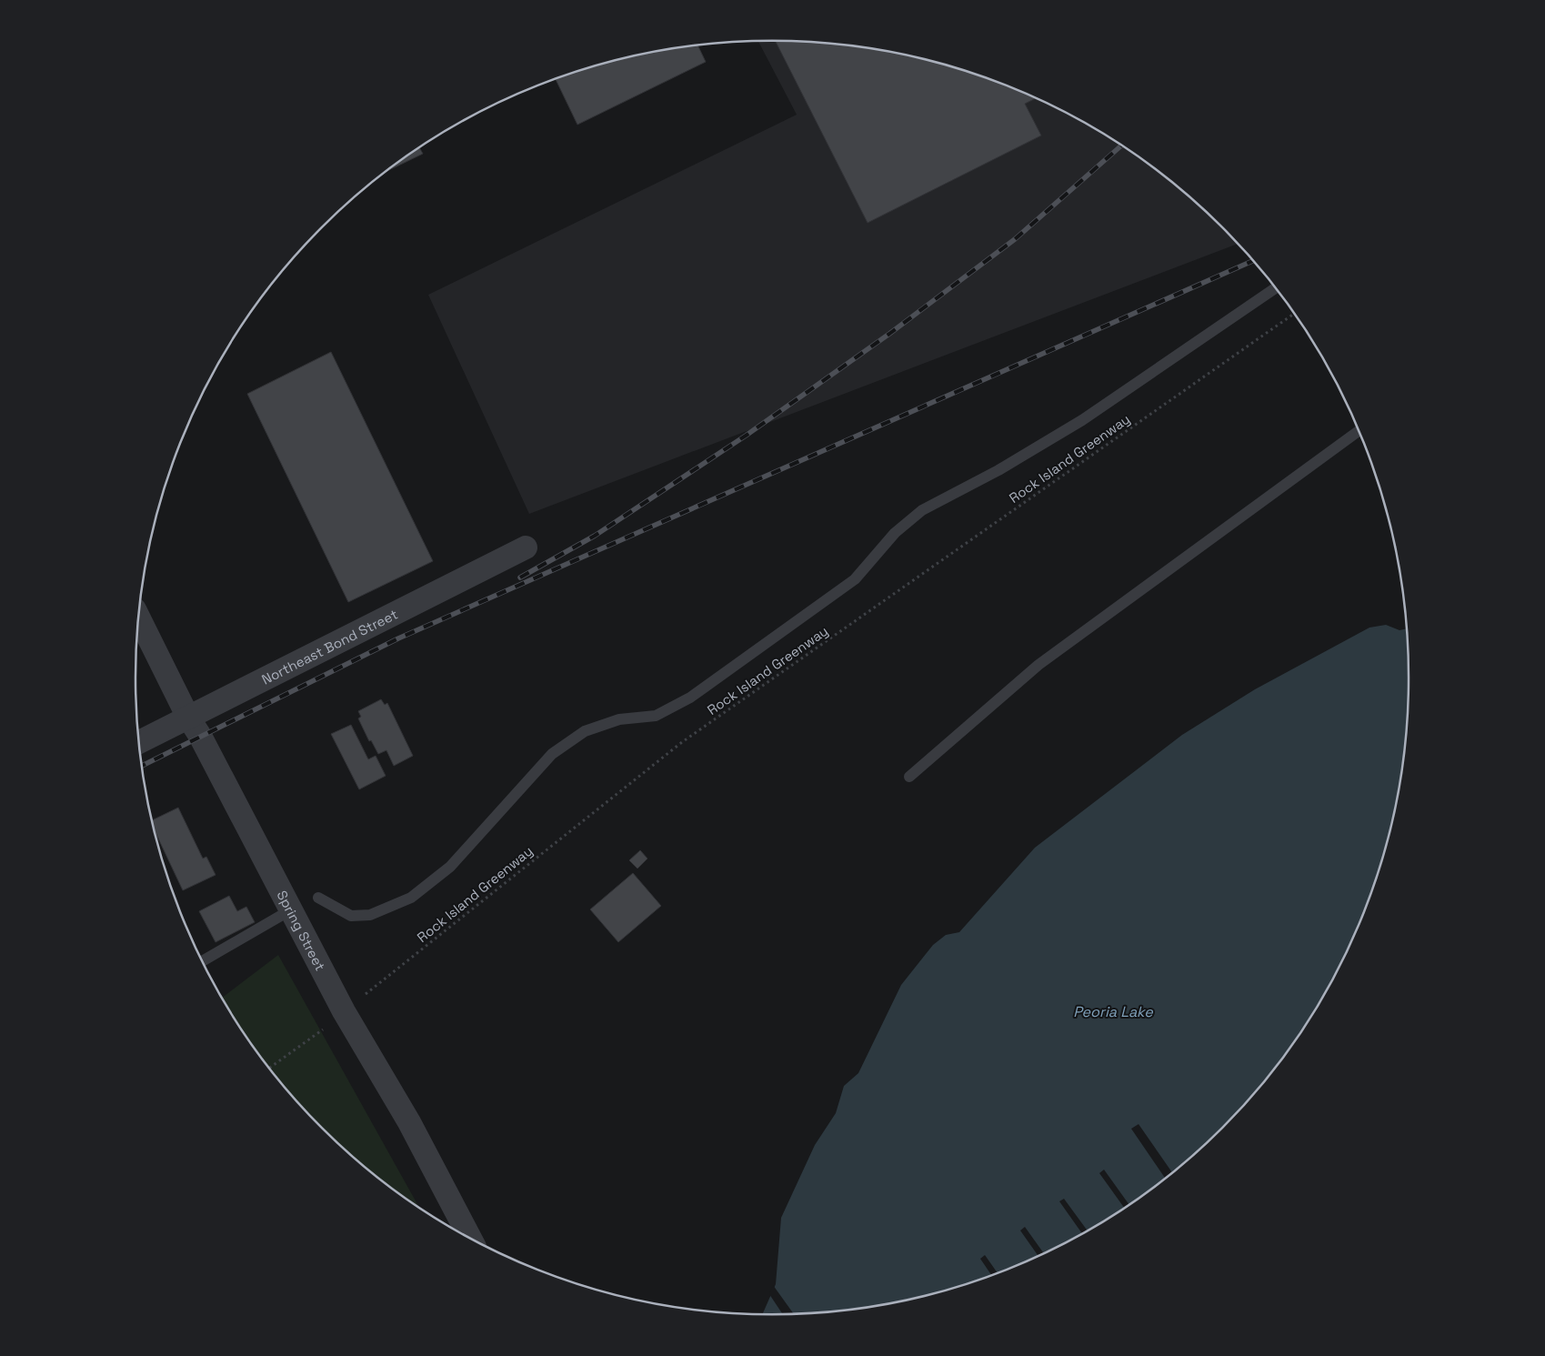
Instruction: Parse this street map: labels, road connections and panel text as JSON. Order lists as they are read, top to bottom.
{
  "streets": {
    "street": ["Northeast Bond Street", "Spring Street"],
    "path": ["Rock Island Greenway"]
  },
  "crossings": [
    ["Rock Island Greenway", "Spring Street"],
    ["Northeast Bond Street", "Spring Street"]
  ],
  "water": ["Peoria Lake"]
}
